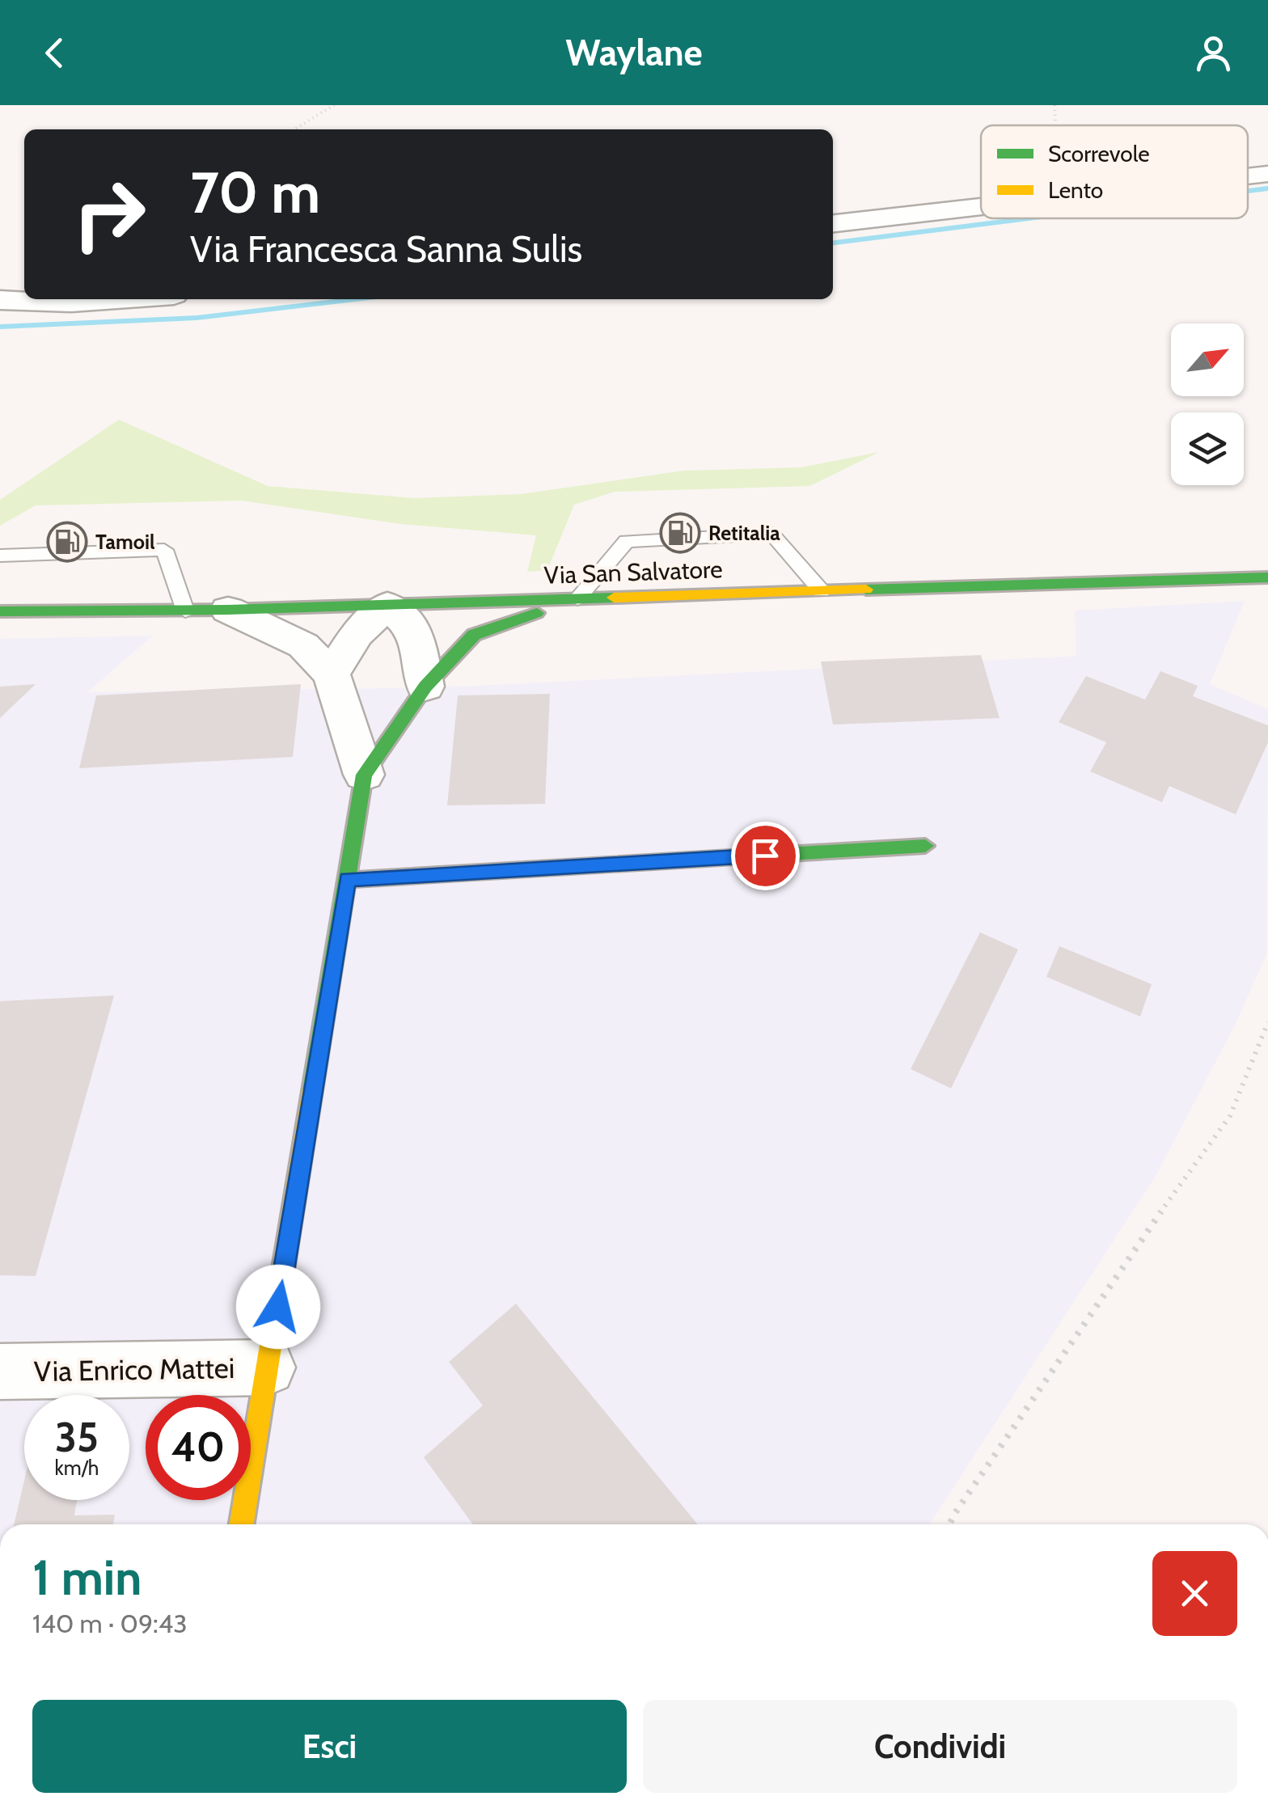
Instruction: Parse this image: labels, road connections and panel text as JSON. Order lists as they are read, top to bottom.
{
  "streets": {
    "street": ["Via San Salvatore", "Via Enrico Mattei"]
  },
  "places": {
    "fuel station": ["Retitalia", "Tamoil"]
  },
  "legend": ["Scorrevole", "Lento"],
  "north": "top right",
  "page": {
    "header": "Waylane",
    "turn": ["70 m", "Via Francesca Sanna Sulis"],
    "speed": "35 km/h",
    "limit": "40",
    "heading": ["1 min", "140 m · 09:43"],
    "buttons": ["Esci", "Condividi"]
  }
}
